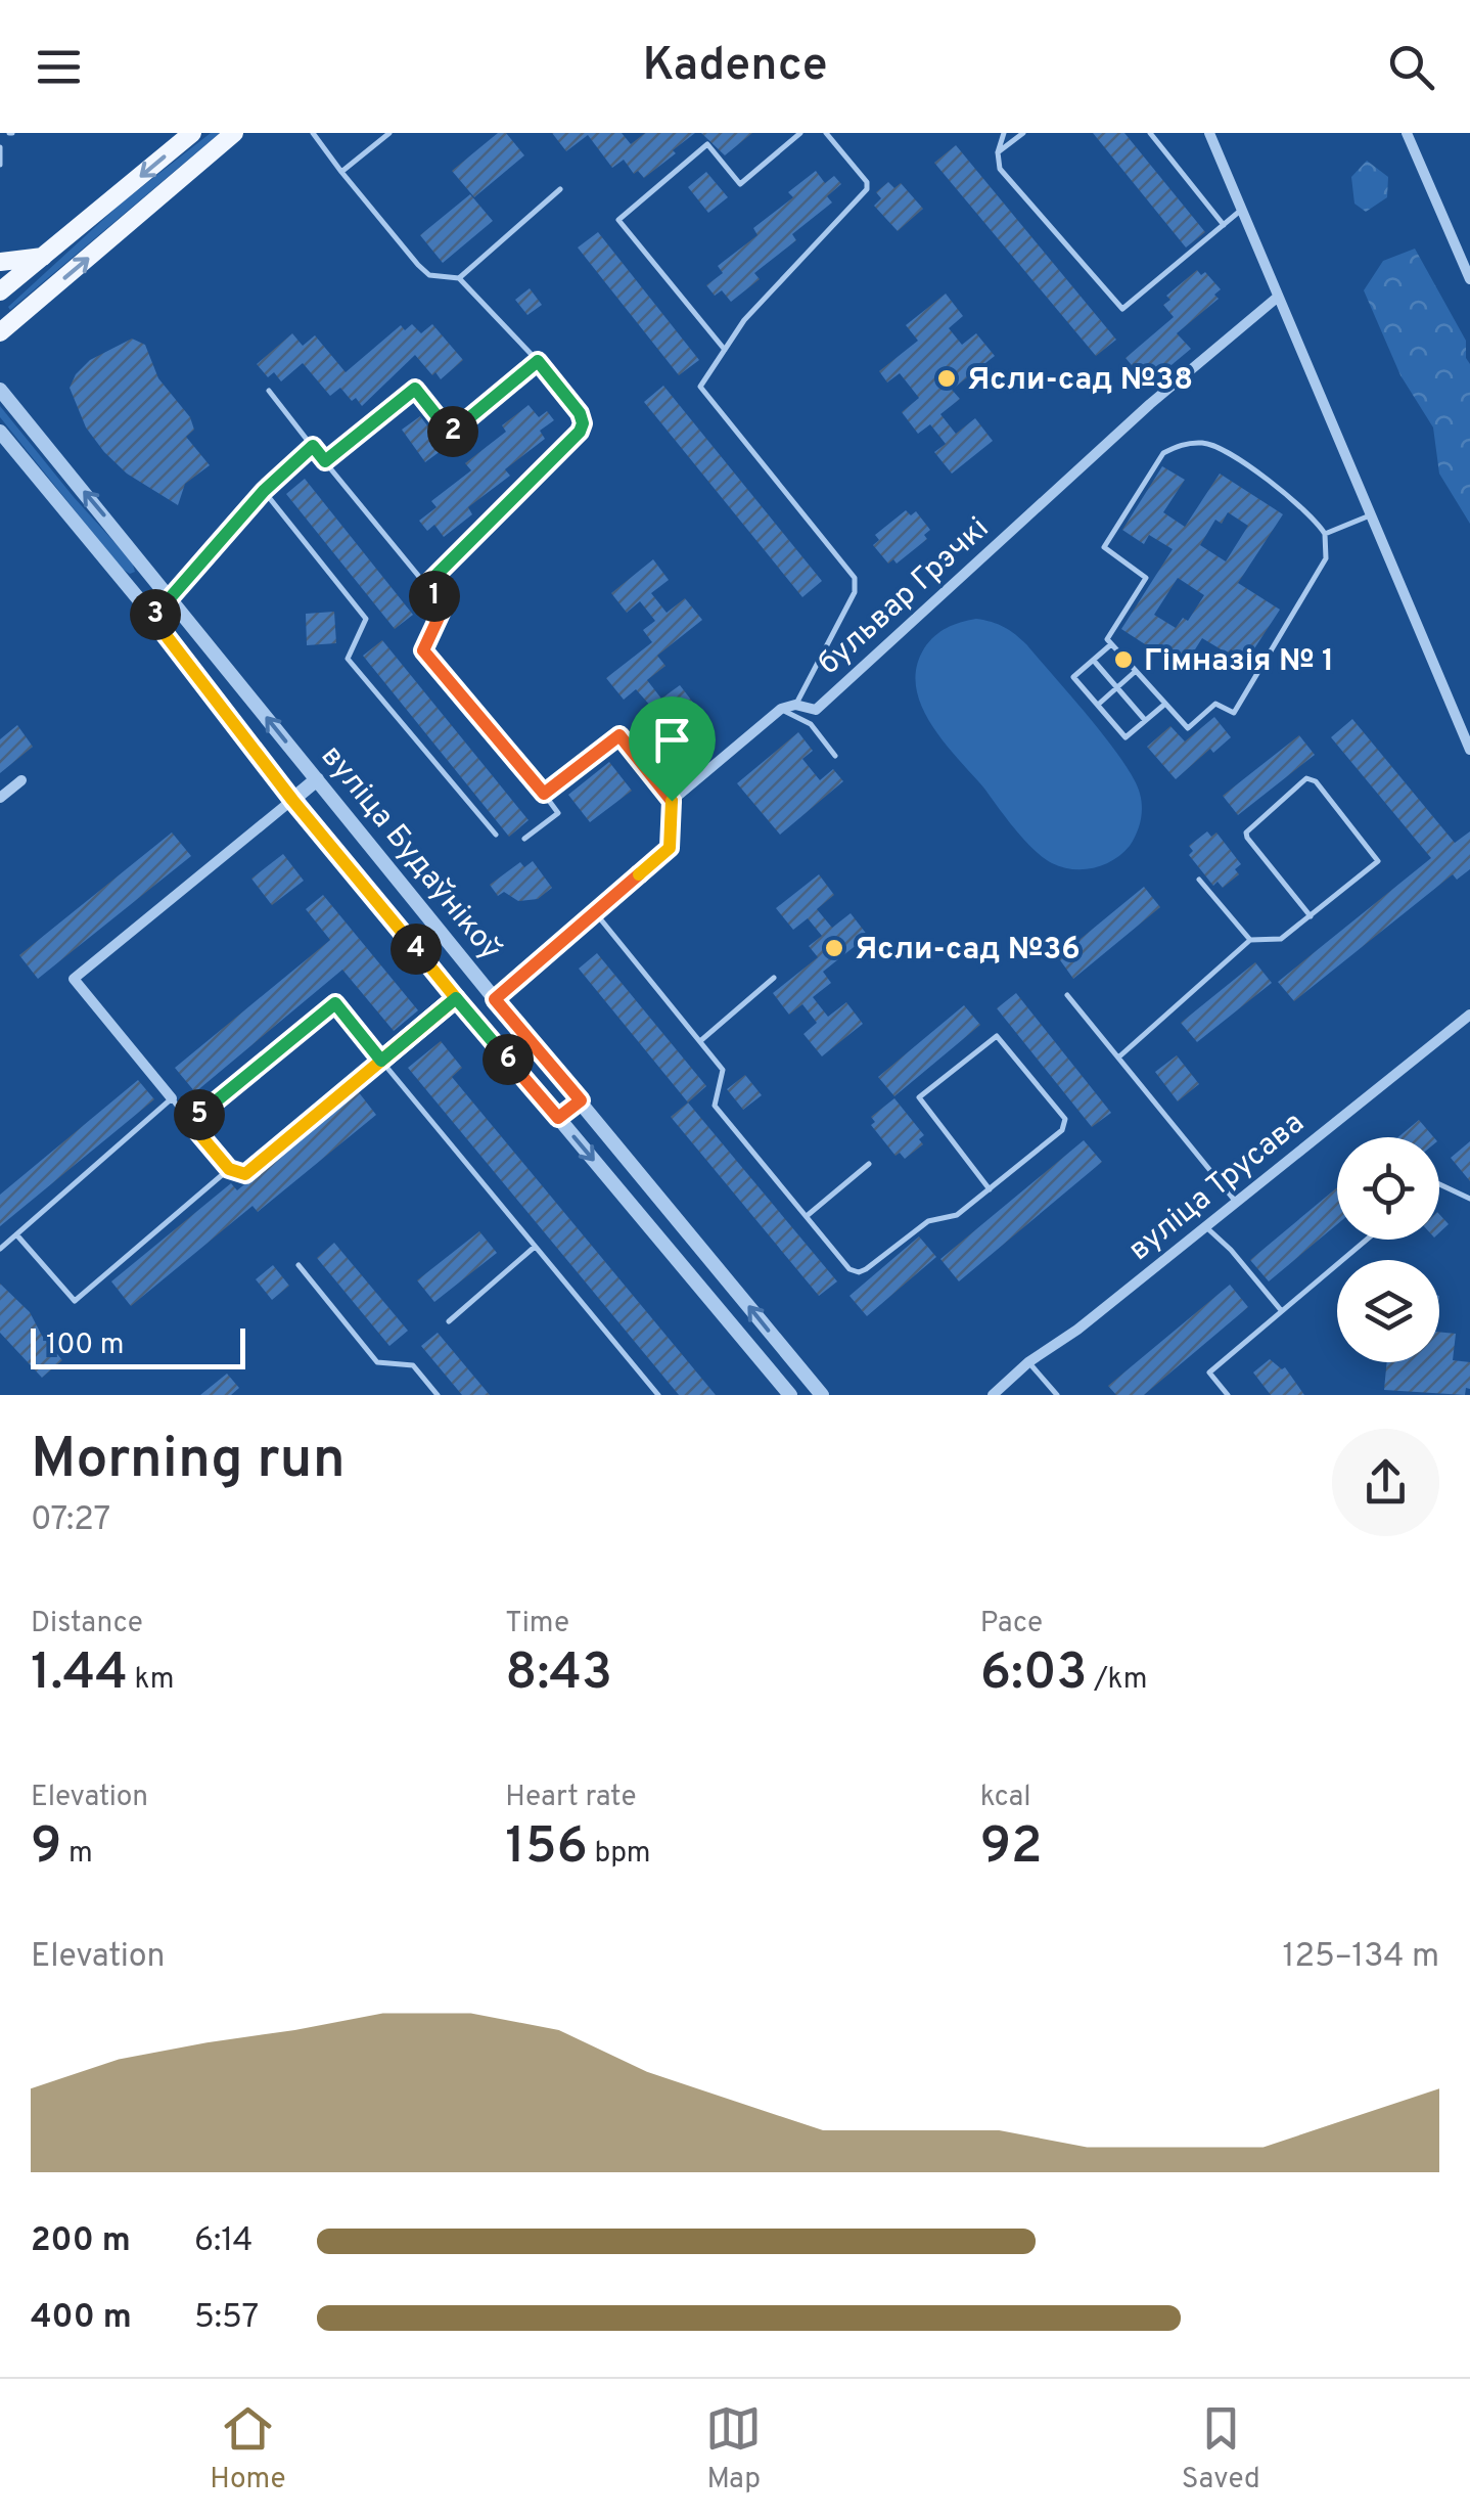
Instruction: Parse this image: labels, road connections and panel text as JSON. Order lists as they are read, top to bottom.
{
  "streets": {
    "street": ["бульвар Грэчкі", "вуліца Будаўнікоў", "вуліца Трусава"]
  },
  "places": ["Ясли-сад №38", "Гімназія № 1", "Ясли-сад №36"],
  "scale_bar": "100 m",
  "page": {
    "header": "Kadence",
    "pins": [
      "2",
      "1",
      "3",
      "4",
      "6",
      "5"
    ],
    "scale": "100 m",
    "heading": ["Morning run", "07:27"],
    "stats": [
      ["Distance", "1.44 km"],
      ["Time", "8:43"],
      ["Pace", "6:03 /km"],
      ["Elevation", "9 m"],
      ["Heart rate", "156 bpm"],
      ["kcal", "92"]
    ],
    "chart": ["Elevation", "125–134 m"],
    "list": [
      {
        "name": "200 m",
        "note": "6:14"
      },
      {
        "name": "400 m",
        "note": "5:57"
      }
    ],
    "tabs": ["Home", "Map", "Saved"]
  }
}
